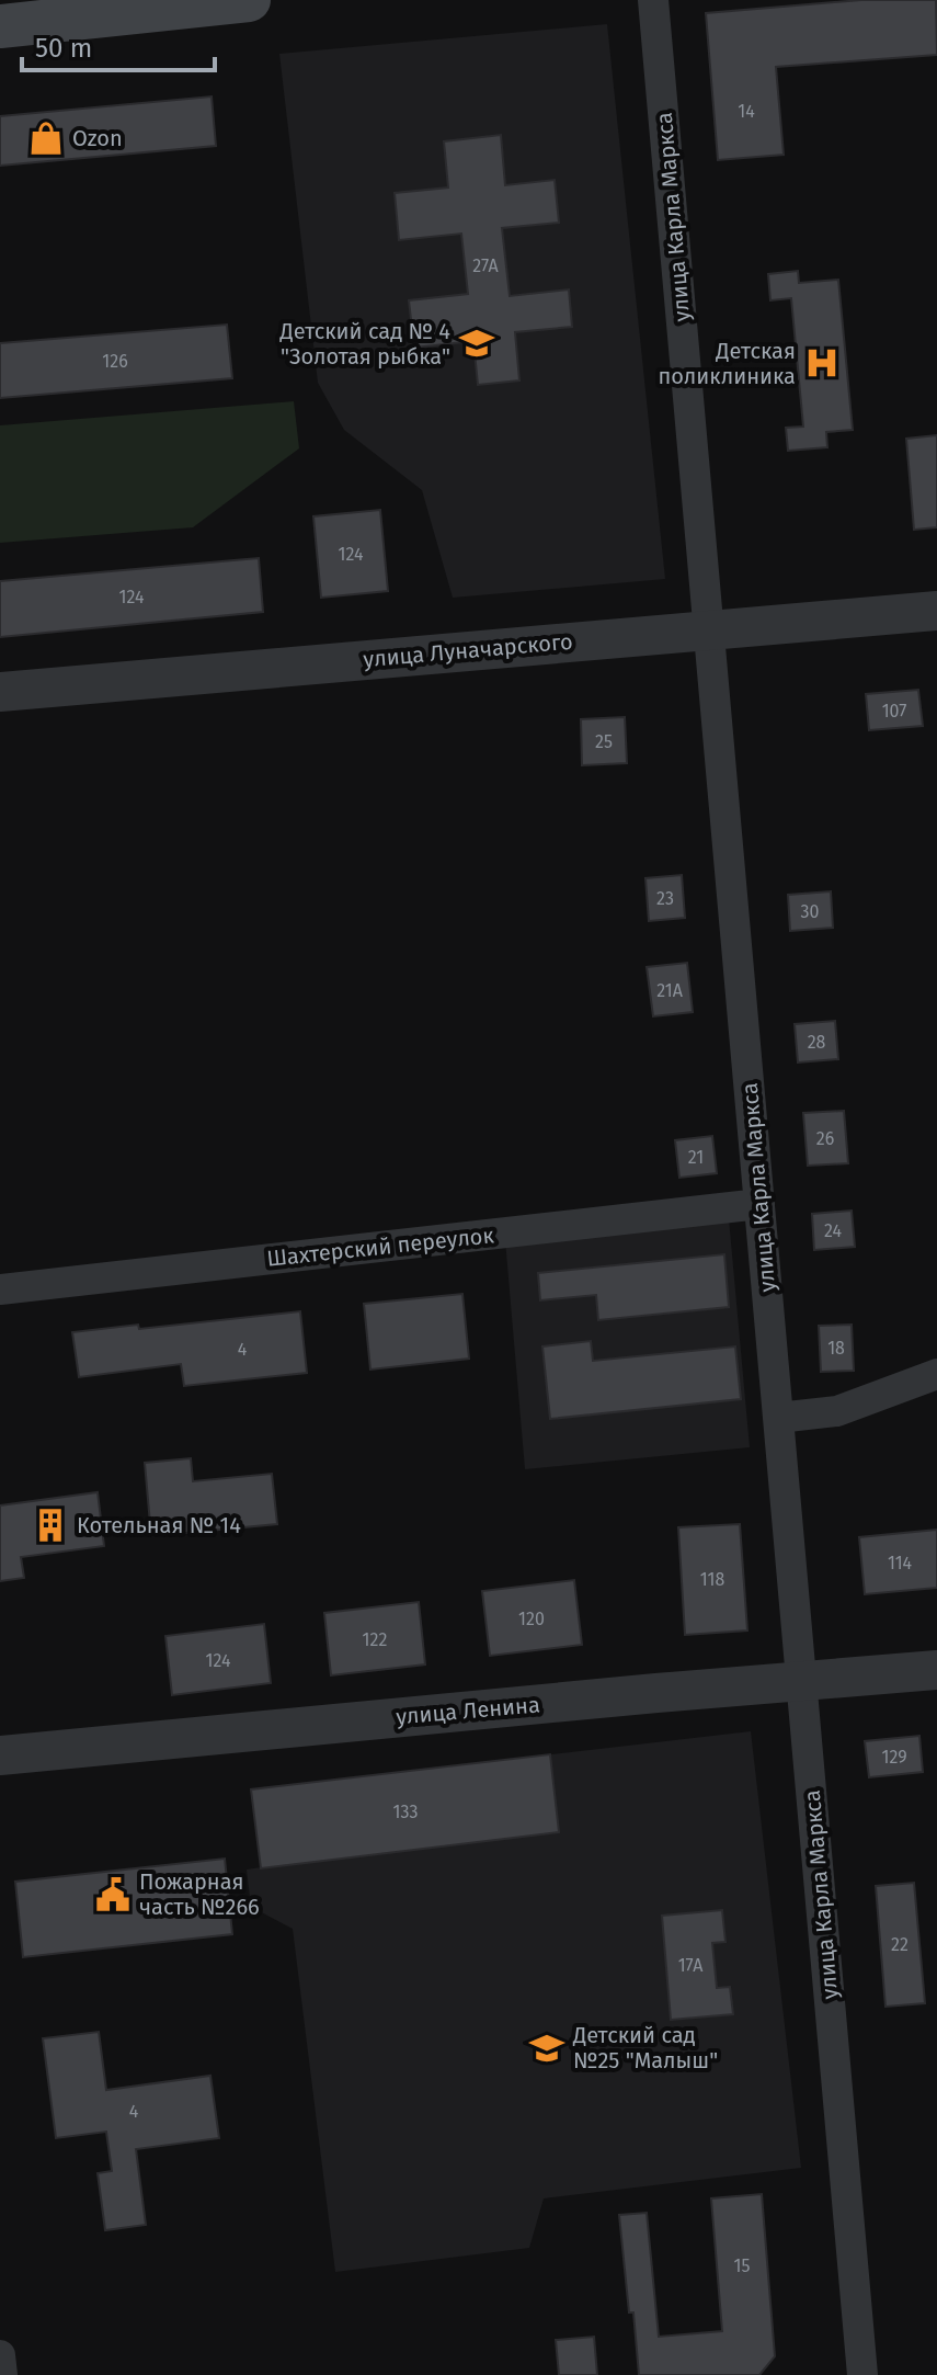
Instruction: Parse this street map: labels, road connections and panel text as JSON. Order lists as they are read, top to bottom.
{
  "streets": {
    "street": [
      "улица Карла Маркса",
      "улица Луначарского",
      "Шахтерский переулок",
      "улица Ленина"
    ]
  },
  "crossings": [
    ["улица Карла Маркса", "улица Луначарского"],
    ["улица Карла Маркса", "Шахтерский переулок"],
    ["улица Карла Маркса", "улица Ленина"]
  ],
  "places": {
    "shop": ["Ozon"],
    "school or university": ["Детский сад № 4 \"Золотая рыбка\"", "Детский сад №25 \"Малыш\""],
    "hospital": ["Детская поликлиника"],
    "building": ["Котельная № 14"],
    "public building": ["Пожарная часть №266"]
  },
  "house_numbers": [
    "14",
    "27А",
    "126",
    "124",
    "124",
    "107",
    "25",
    "23",
    "30",
    "21А",
    "28",
    "26",
    "21",
    "24",
    "18",
    "4",
    "114",
    "118",
    "120",
    "122",
    "124",
    "129",
    "133",
    "22",
    "17А",
    "4",
    "15"
  ],
  "scale_bar": "50 m"
}
